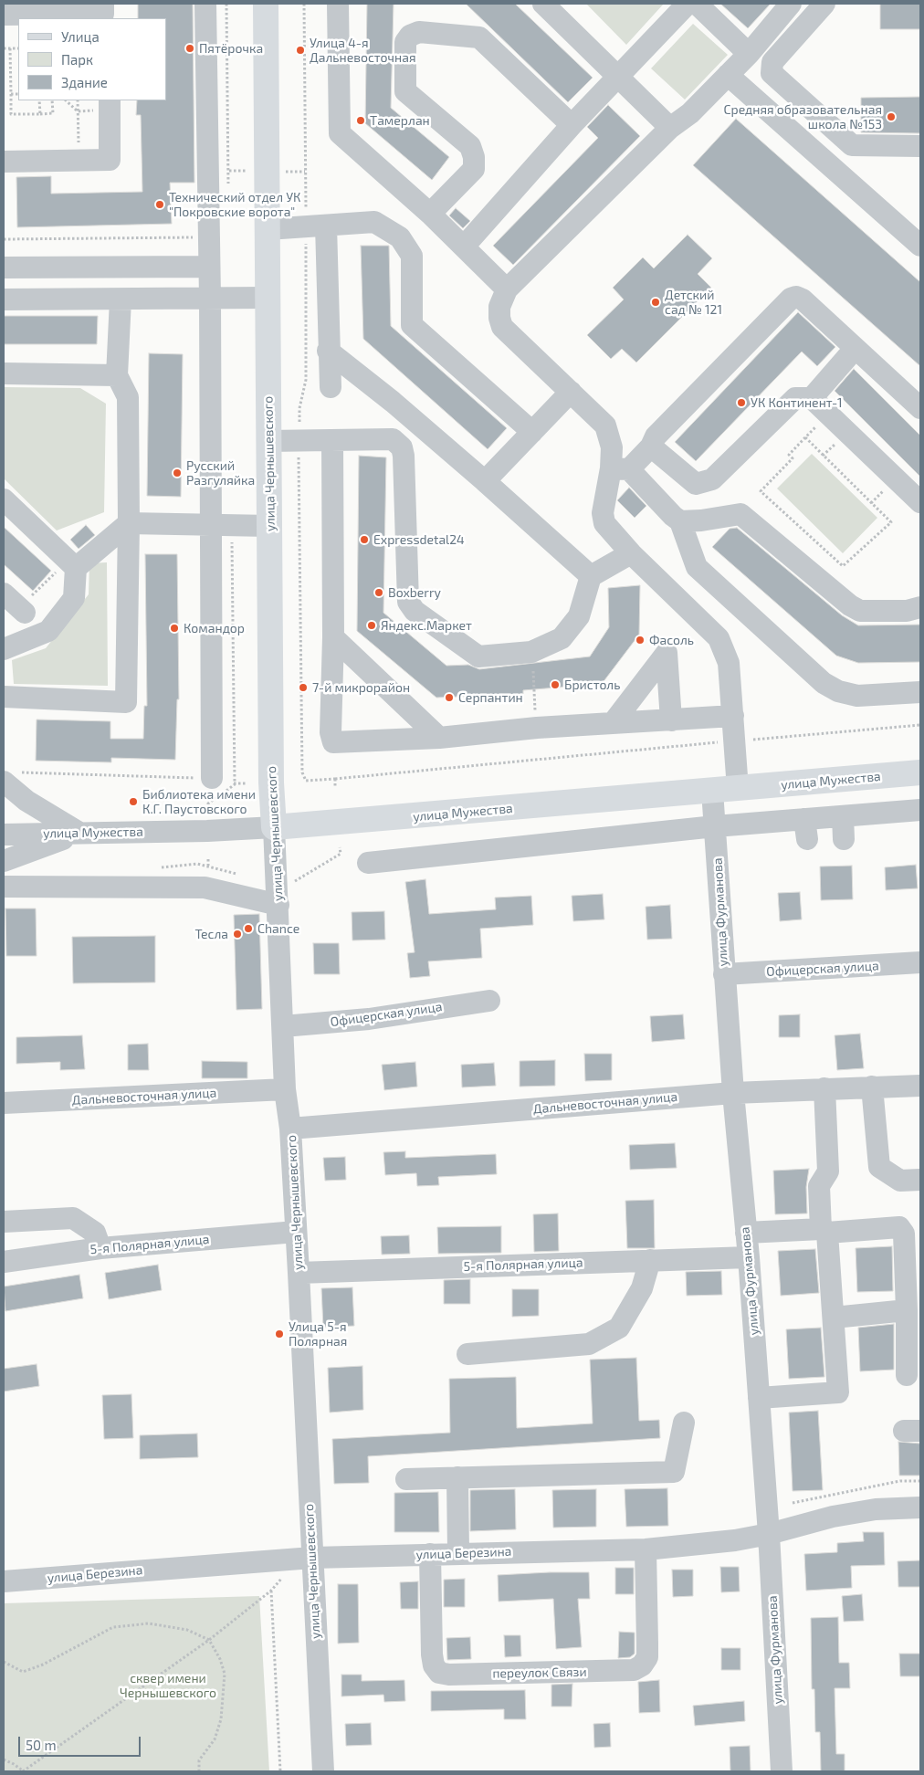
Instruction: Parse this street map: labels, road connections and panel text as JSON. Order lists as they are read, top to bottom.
{
  "streets": {
    "main road": ["улица Чернышевского", "улица Мужества"],
    "street": [
      "улица Фурманова",
      "Офицерская улица",
      "Дальневосточная улица",
      "5-я Полярная улица",
      "улица Березина",
      "переулок Связи"
    ]
  },
  "crossings": [
    ["улица Чернышевского", "улица Мужества"],
    ["улица Чернышевского", "Офицерская улица"],
    ["улица Чернышевского", "Дальневосточная улица"],
    ["улица Чернышевского", "5-я Полярная улица"],
    ["улица Чернышевского", "улица Березина"],
    ["улица Мужества", "улица Фурманова"],
    ["улица Фурманова", "Офицерская улица"],
    ["улица Фурманова", "Дальневосточная улица"],
    ["улица Фурманова", "5-я Полярная улица"],
    ["улица Фурманова", "улица Березина"],
    ["улица Березина", "переулок Связи"]
  ],
  "parks": ["сквер имени Чернышевского"],
  "places": [
    "Пятёрочка",
    "Улица 4-я Дальневосточная",
    "Средняя образовательная школа №153",
    "Тамерлан",
    "Технический отдел УК \"Покровские ворота\"",
    "Детский сад № 121",
    "УК Континент-1",
    "Русский Разгуляйка",
    "Expressdetal24",
    "Boxberry",
    "Яндекс.Маркет",
    "Командор",
    "Фасоль",
    "Бристоль",
    "7-й микрорайон",
    "Серпантин",
    "Библиотека имени К.Г. Паустовского",
    "Chance",
    "Тесла",
    "Улица 5-я Полярная"
  ],
  "legend": ["Улица", "Парк", "Здание"],
  "scale_bar": "50 m"
}
